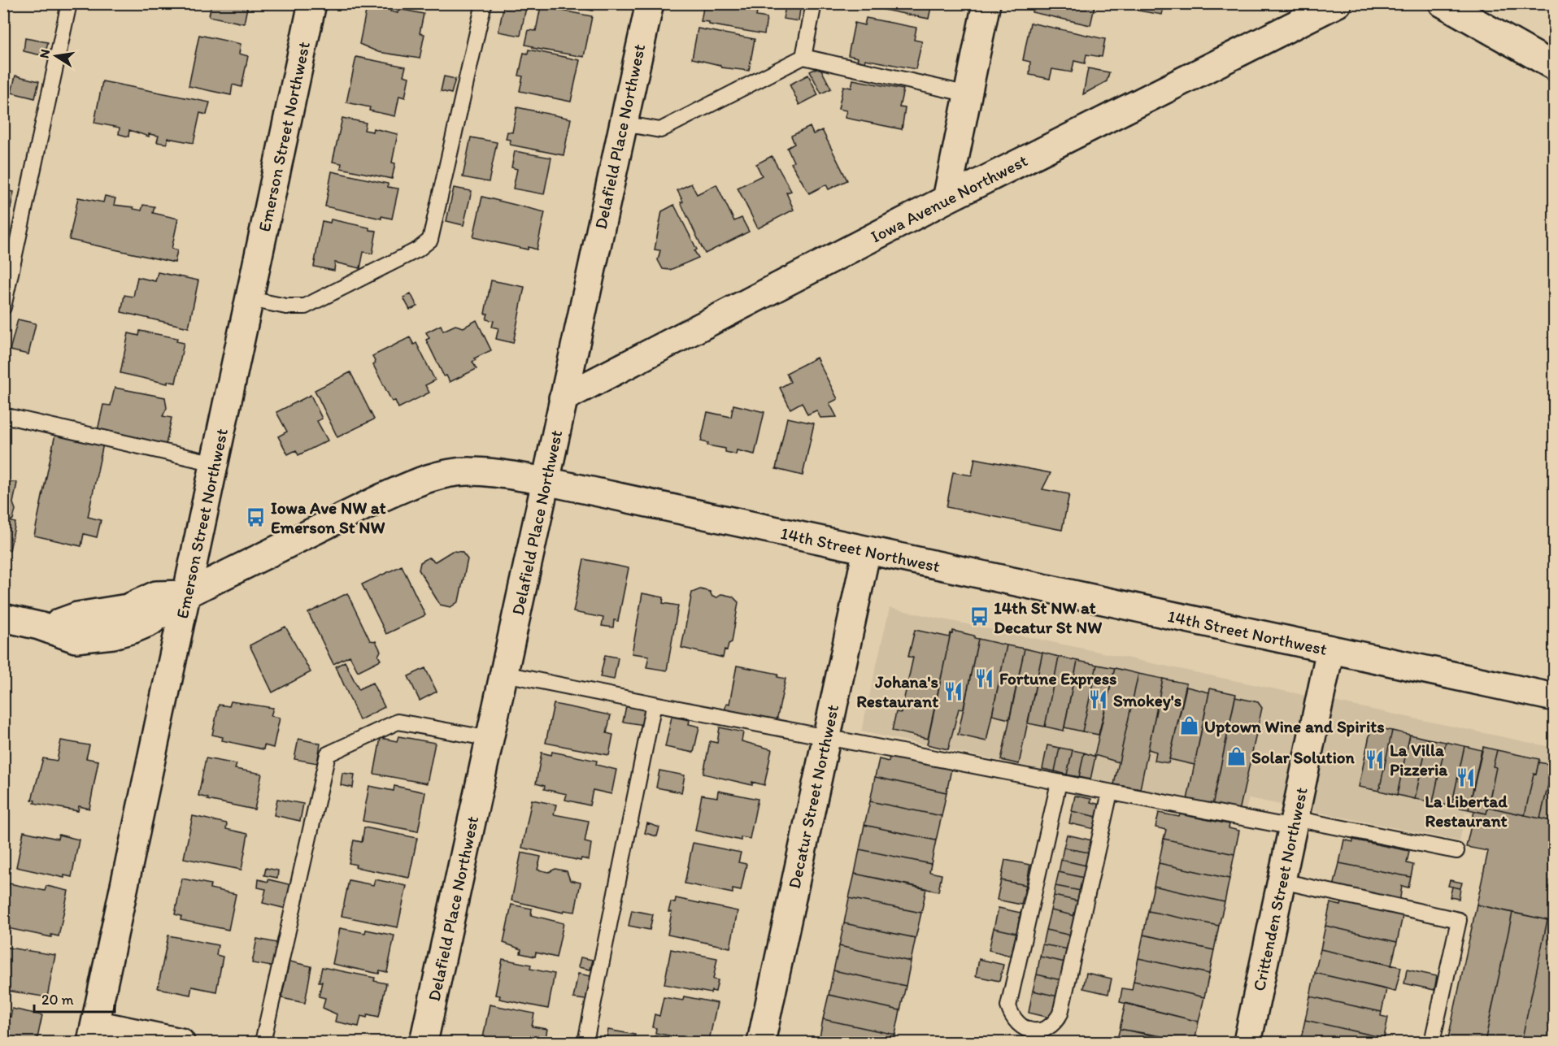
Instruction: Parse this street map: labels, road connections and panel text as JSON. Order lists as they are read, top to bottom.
{
  "streets": {
    "street": [
      "Emerson Street Northwest",
      "Delafield Place Northwest",
      "Iowa Avenue Northwest",
      "14th Street Northwest",
      "Decatur Street Northwest",
      "Crittenden Street Northwest"
    ]
  },
  "crossings": [
    ["Emerson Street Northwest", "14th Street Northwest"],
    ["Delafield Place Northwest", "Iowa Avenue Northwest"],
    ["Delafield Place Northwest", "14th Street Northwest"],
    ["14th Street Northwest", "Decatur Street Northwest"],
    ["14th Street Northwest", "Crittenden Street Northwest"]
  ],
  "places": {
    "bus stop": ["Iowa Ave NW at Emerson St NW", "14th St NW at Decatur St NW"],
    "restaurant": [
      "Fortune Express",
      "Johana's Restaurant",
      "Smokey's",
      "La Villa Pizzeria",
      "La Libertad Restaurant"
    ],
    "shop": ["Uptown Wine and Spirits", "Solar Solution"]
  },
  "scale_bar": "20 m",
  "north": "left"
}
